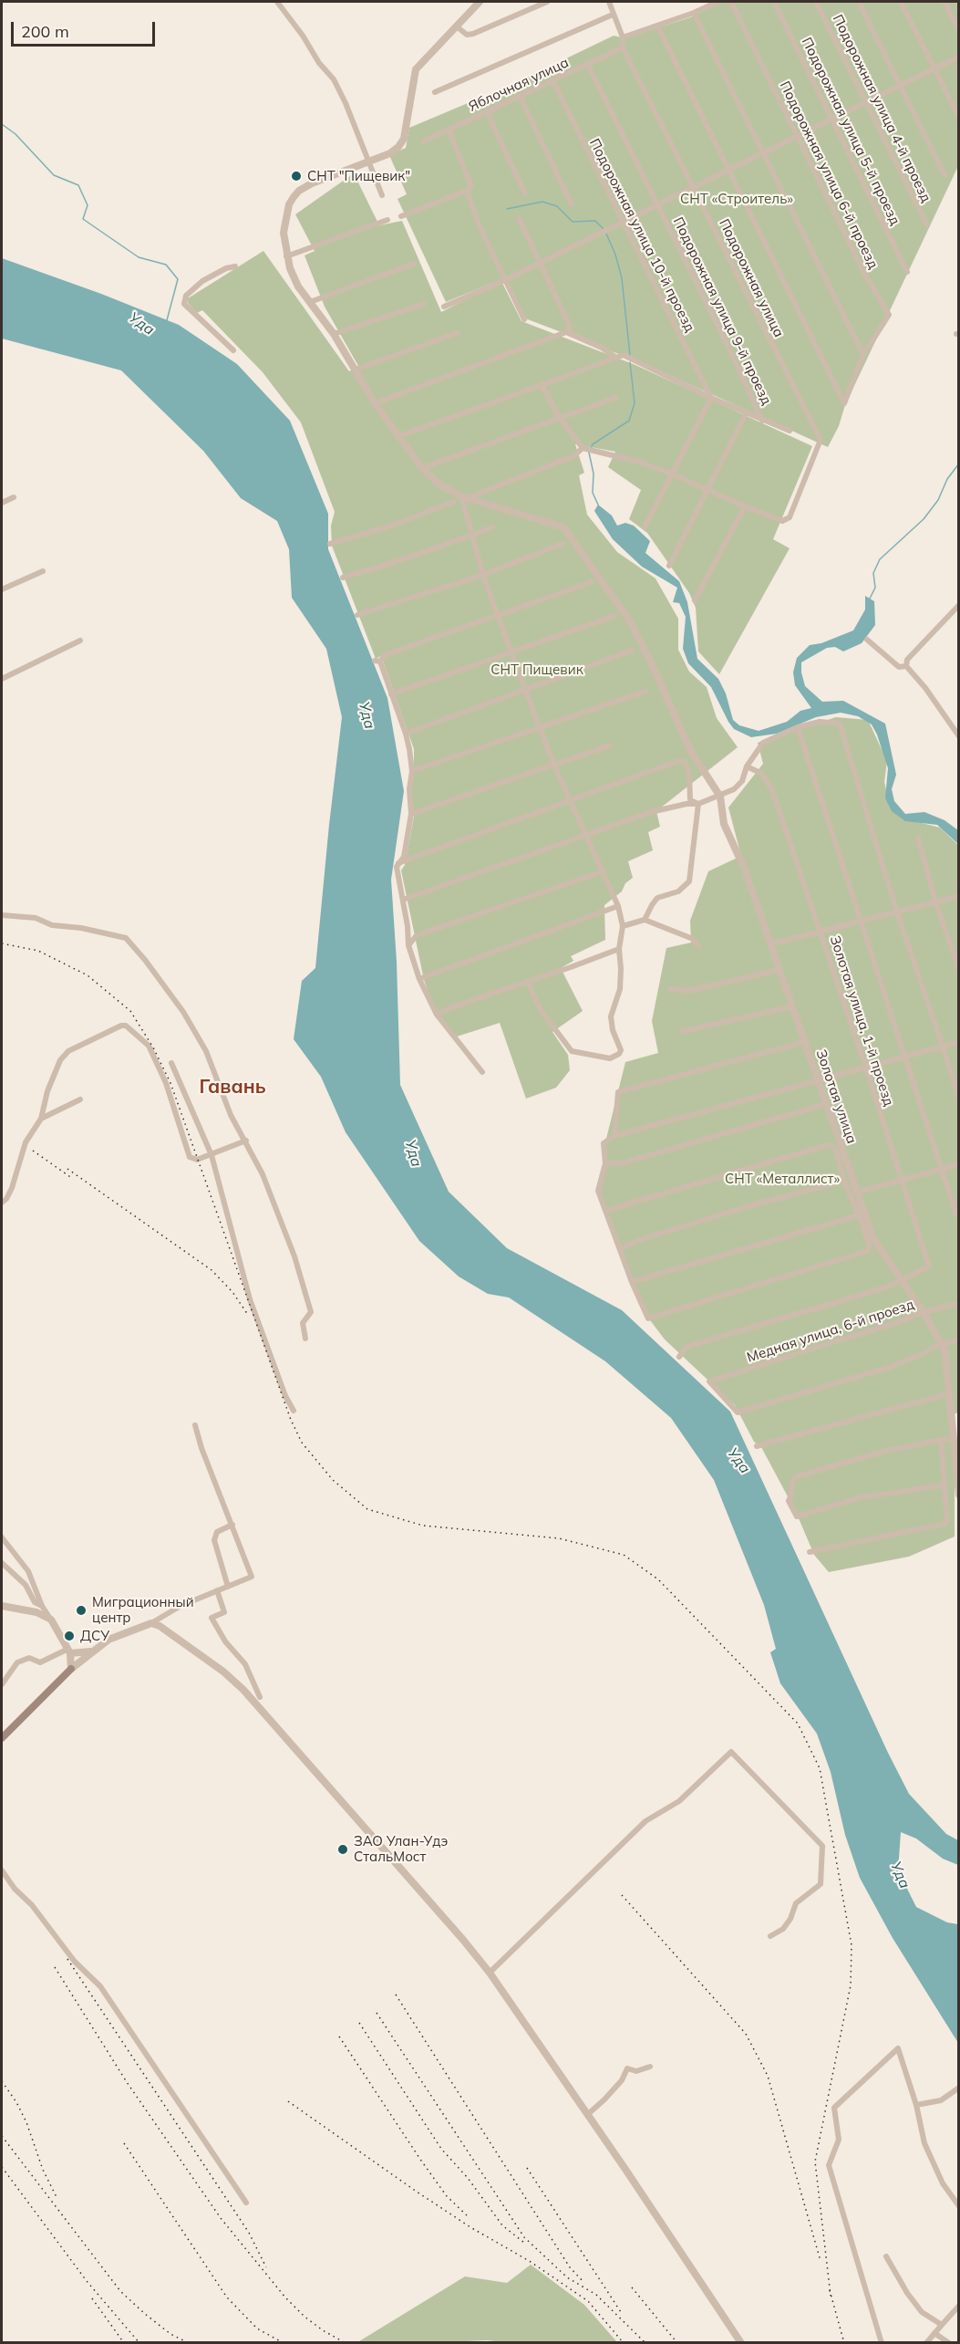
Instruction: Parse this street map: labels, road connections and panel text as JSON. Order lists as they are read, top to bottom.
{
  "streets": {
    "street": [
      "Яблочная улица",
      "Подорожная улица 4-й проезд",
      "Подорожная улица 5-й проезд",
      "Подорожная улица 6-й проезд",
      "Подорожная улица 10-й проезд",
      "Подорожная улица",
      "Подорожная улица 9-й проезд",
      "Золотая улица, 1-й проезд",
      "Золотая улица",
      "Медная улица, 6-й проезд"
    ]
  },
  "crossings": [
    ["Яблочная улица", "Подорожная улица 10-й проезд"],
    ["Яблочная улица", "Подорожная улица"],
    ["Яблочная улица", "Подорожная улица 9-й проезд"],
    ["Золотая улица, 1-й проезд", "Золотая улица"],
    ["Золотая улица", "Медная улица, 6-й проезд"]
  ],
  "districts": ["Гавань"],
  "water": ["Уда"],
  "parks": ["СНТ «Строитель»", "СНТ Пищевик", "СНТ «Металлист»"],
  "places": [
    "СНТ \"Пищевик\"",
    "Миграционный центр",
    "ДСУ",
    "ЗАО Улан-Удэ СтальМост"
  ],
  "scale_bar": "200 m"
}
